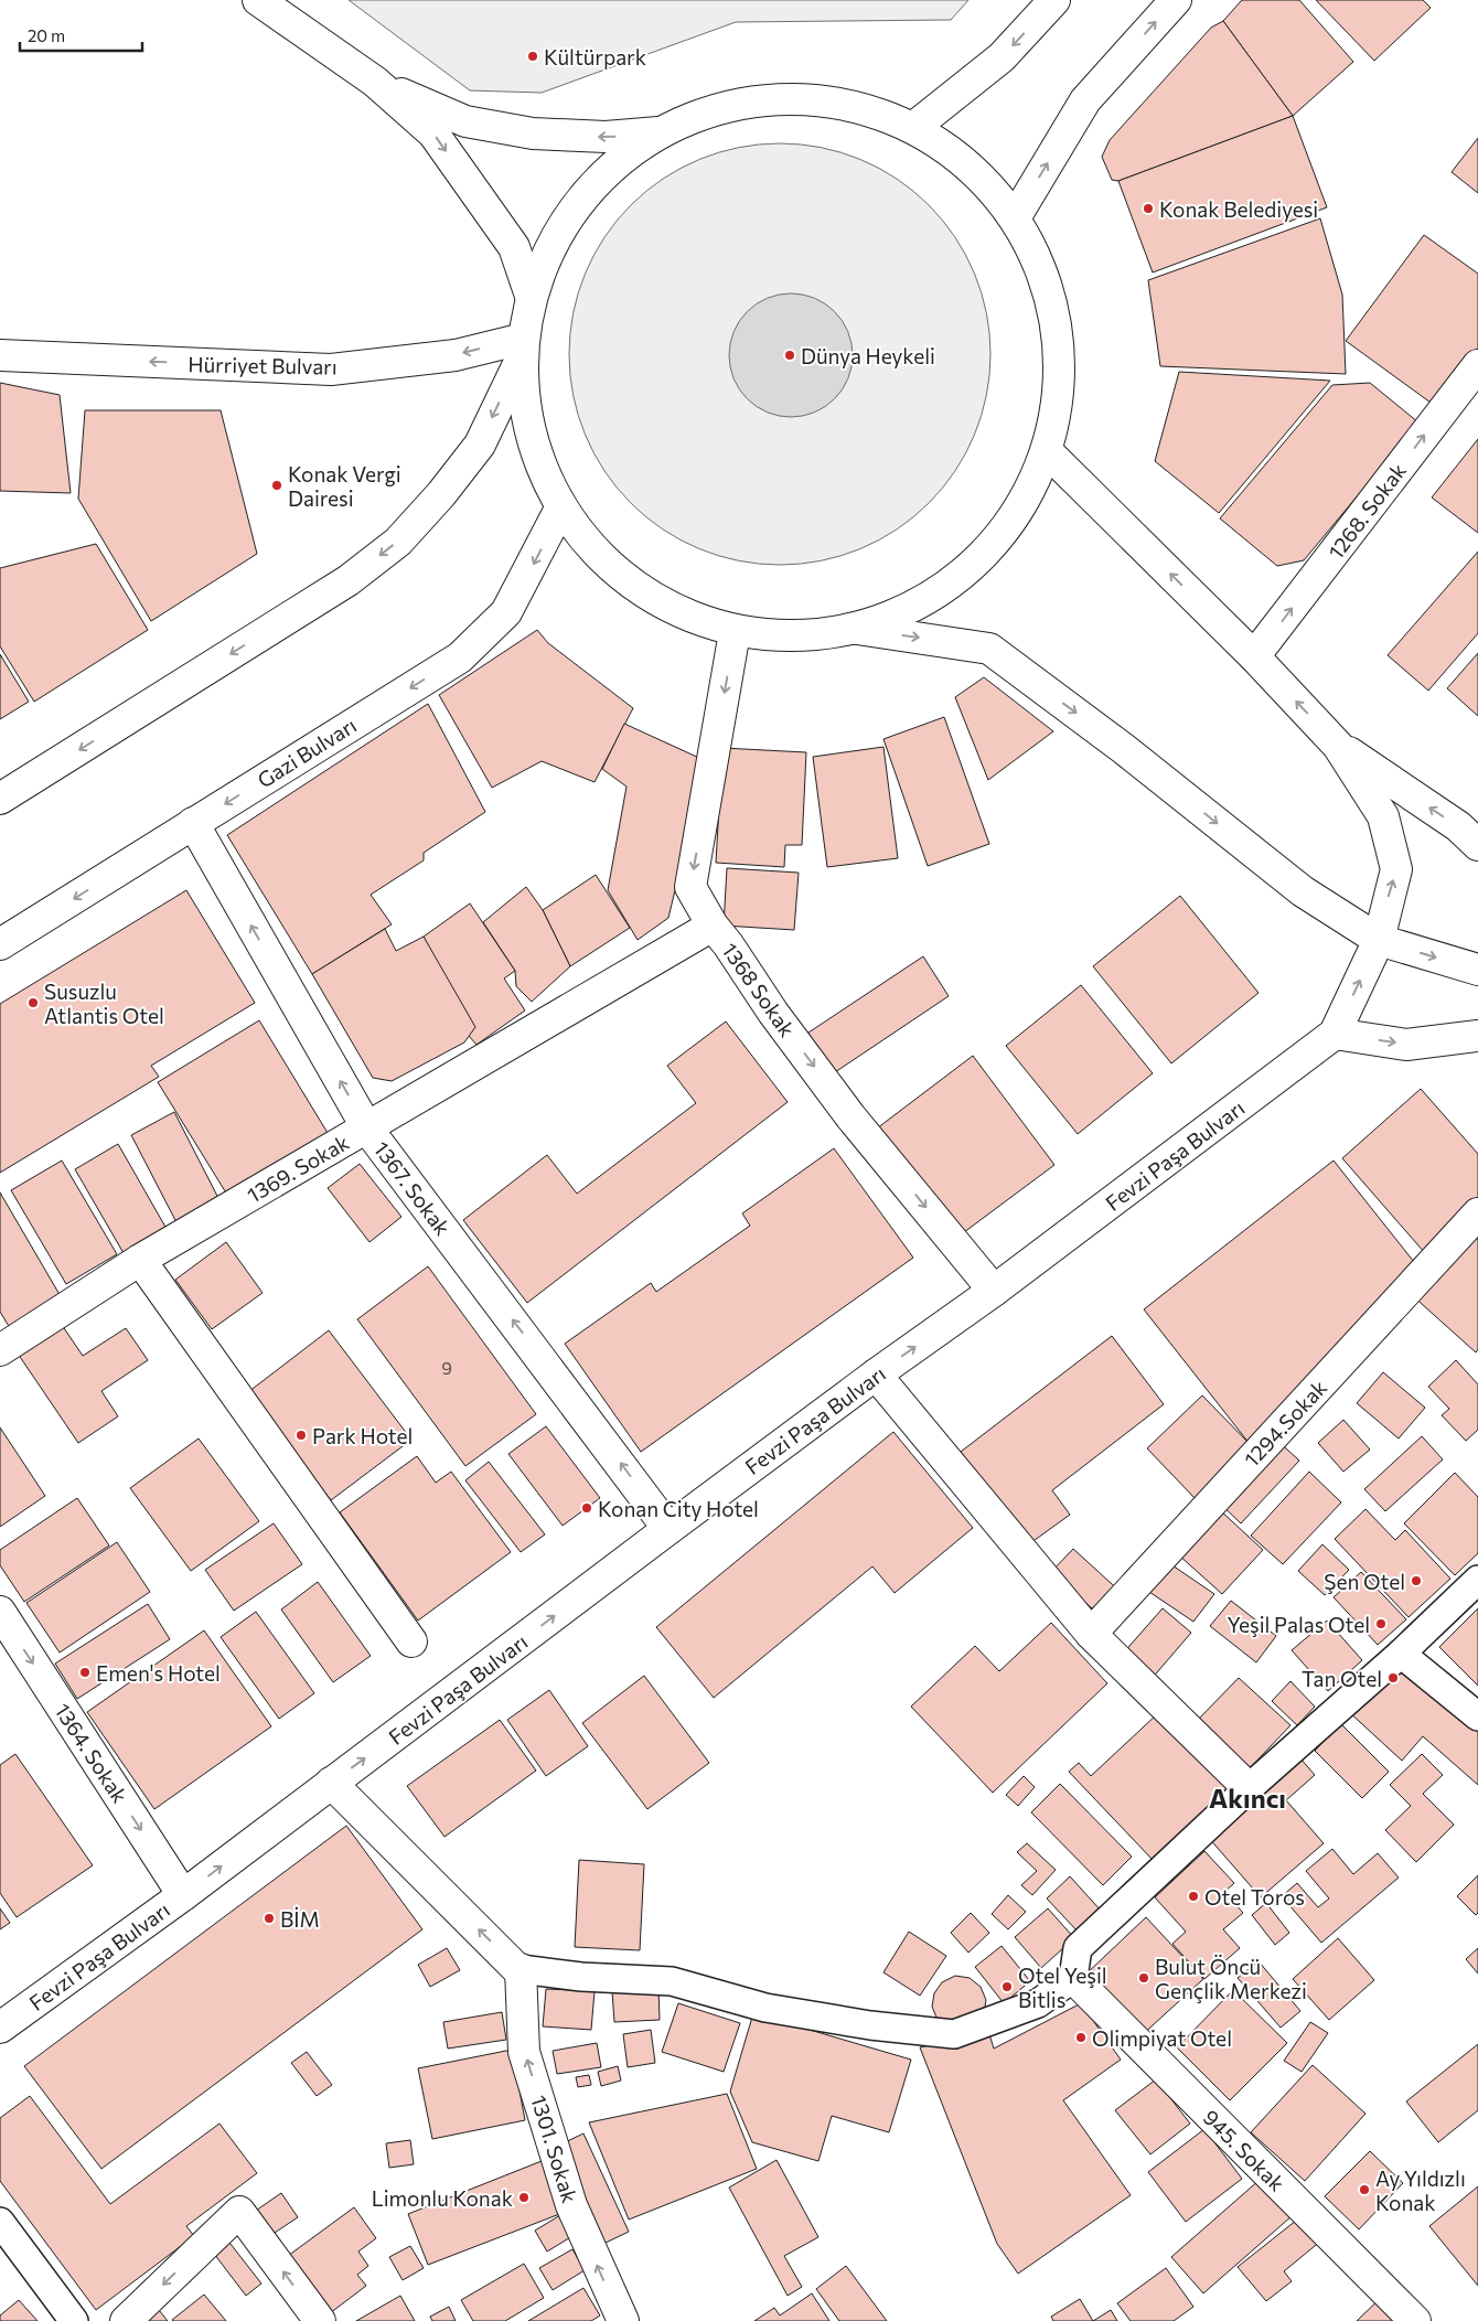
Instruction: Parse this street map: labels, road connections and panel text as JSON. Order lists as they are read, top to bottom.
{
  "streets": {
    "main road": [
      "Hürriyet Bulvarı",
      "1268. Sokak",
      "Gazi Bulvarı",
      "1368 Sokak",
      "Fevzi Paşa Bulvarı",
      "1369. Sokak",
      "1367. Sokak",
      "1294.Sokak",
      "1364. Sokak",
      "1301. Sokak",
      "945. Sokak"
    ]
  },
  "crossings": [
    ["Gazi Bulvarı", "1367. Sokak"],
    ["1368 Sokak", "Fevzi Paşa Bulvarı"],
    ["1368 Sokak", "1369. Sokak"],
    ["Fevzi Paşa Bulvarı", "1367. Sokak"],
    ["Fevzi Paşa Bulvarı", "1364. Sokak"],
    ["1369. Sokak", "1367. Sokak"]
  ],
  "one_way": [
    "Hürriyet Bulvarı",
    "1268. Sokak",
    "1368 Sokak",
    "Fevzi Paşa Bulvarı",
    "1364. Sokak",
    "1301. Sokak"
  ],
  "districts": ["Akıncı"],
  "places": [
    "Kültürpark",
    "Konak Belediyesi",
    "Dünya Heykeli",
    "Konak Vergi Dairesi",
    "Susuzlu Atlantis Otel",
    "Park Hotel",
    "Konan City Hotel",
    "Şen Otel",
    "Yeşil Palas Otel",
    "Emen's Hotel",
    "Tan Otel",
    "Otel Toros",
    "BİM",
    "Bulut Öncü Gençlik Merkezi",
    "Otel Yeşil Bitlis",
    "Olimpiyat Otel",
    "Ay Yıldızlı Konak",
    "Limonlu Konak"
  ],
  "house_numbers": ["9"],
  "scale_bar": "20 m"
}
